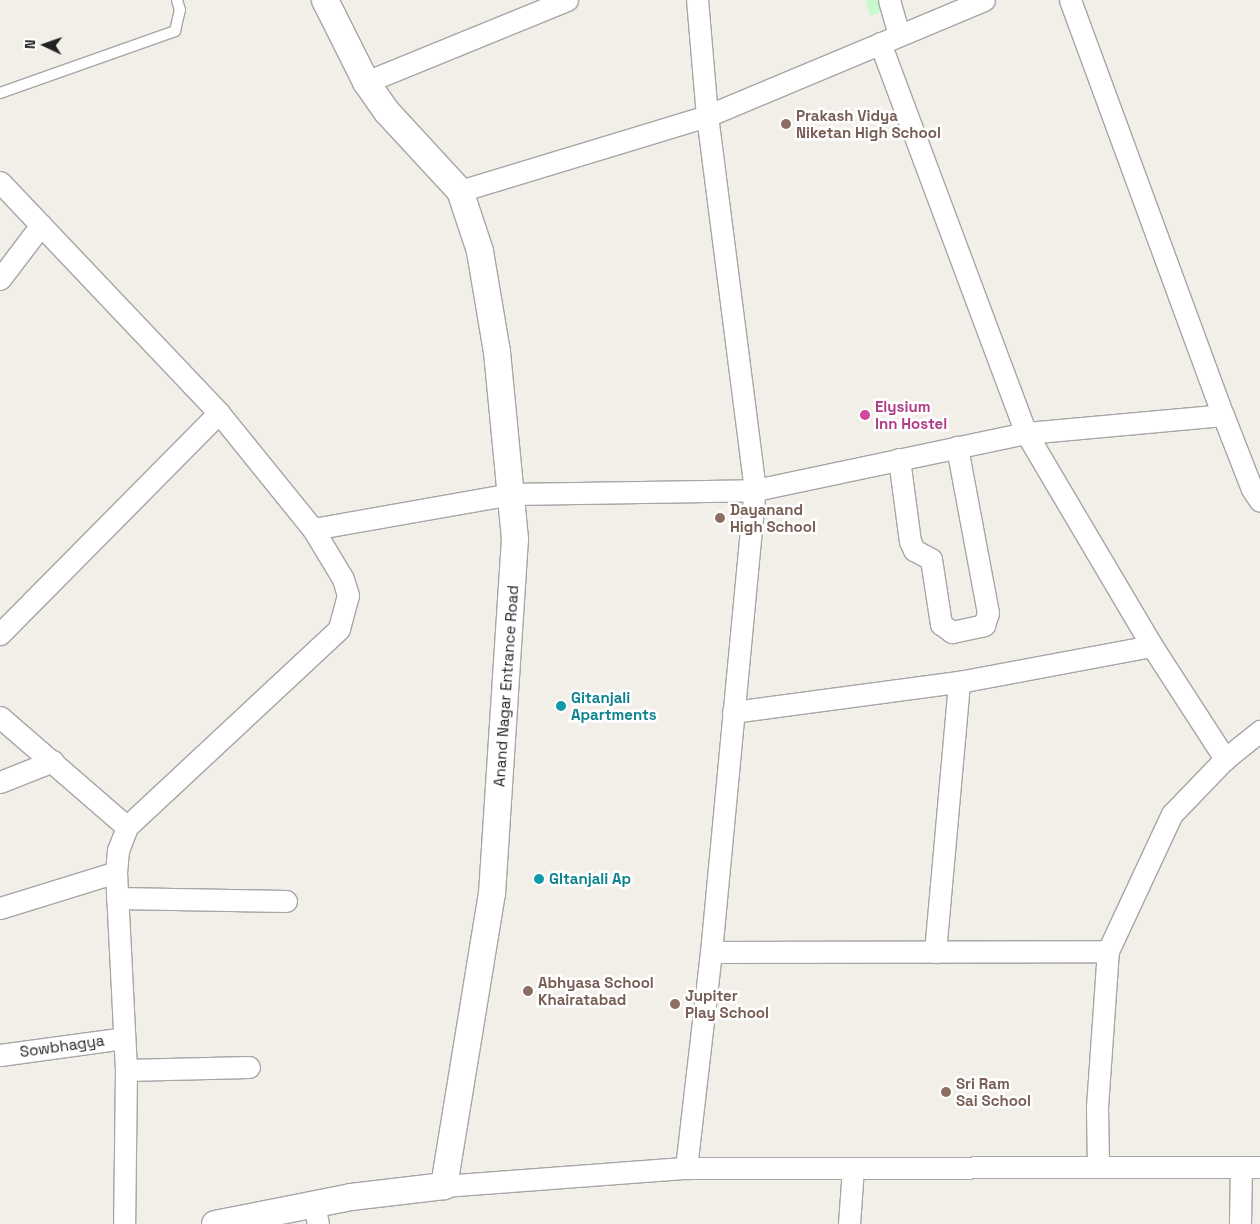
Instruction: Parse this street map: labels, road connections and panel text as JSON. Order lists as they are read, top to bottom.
{
  "streets": {
    "street": ["Anand Nagar Entrance Road", "Sowbhagya"]
  },
  "places": [
    "Prakash Vidya Niketan High School",
    "Elysium Inn Hostel",
    "Dayanand High School",
    "Gitanjali Apartments",
    "GItanjali Ap",
    "Abhyasa School Khairatabad",
    "Jupiter Play School",
    "Sri Ram Sai School"
  ],
  "north": "left"
}
